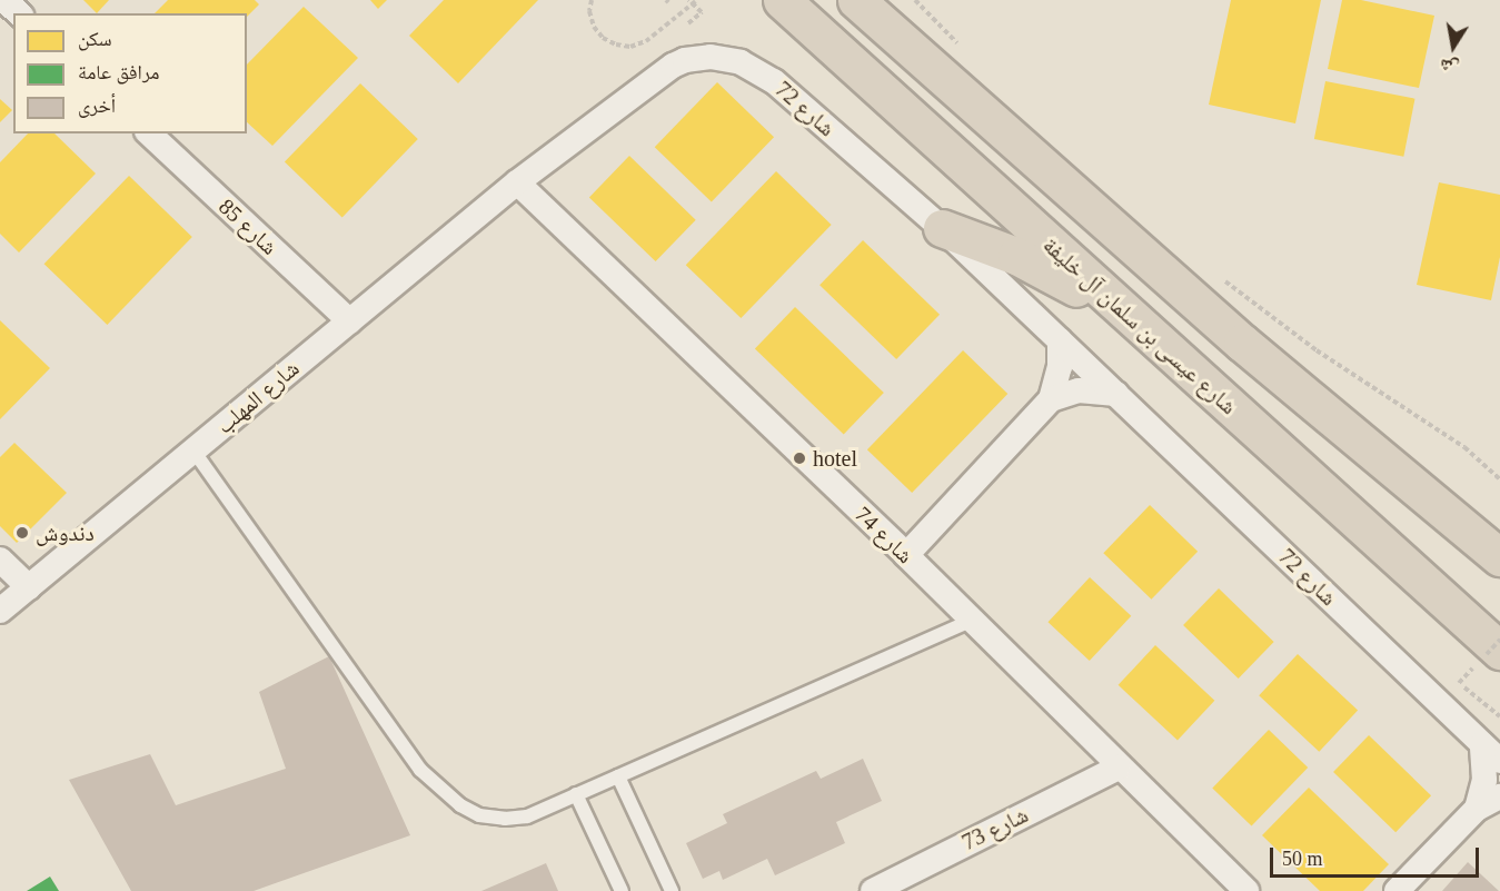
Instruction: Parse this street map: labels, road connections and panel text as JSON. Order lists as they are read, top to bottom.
{
  "streets": {
    "highway": ["شارع عيسى بن سلمان آل خليفة"],
    "street": [
      "شارع 72",
      "شارع 85",
      "شارع المهلب",
      "شارع 74",
      "شارع 73"
    ]
  },
  "crossings": [
    ["شارع 72", "شارع المهلب"],
    ["شارع 72", "شارع 74"],
    ["شارع 85", "شارع المهلب"],
    ["شارع المهلب", "شارع 74"],
    ["شارع 74", "شارع 73"]
  ],
  "places": ["hotel", "دندوش"],
  "legend": ["سكن", "مرافق عامة", "أخرى"],
  "scale_bar": "50 m",
  "north": "bottom"
}
